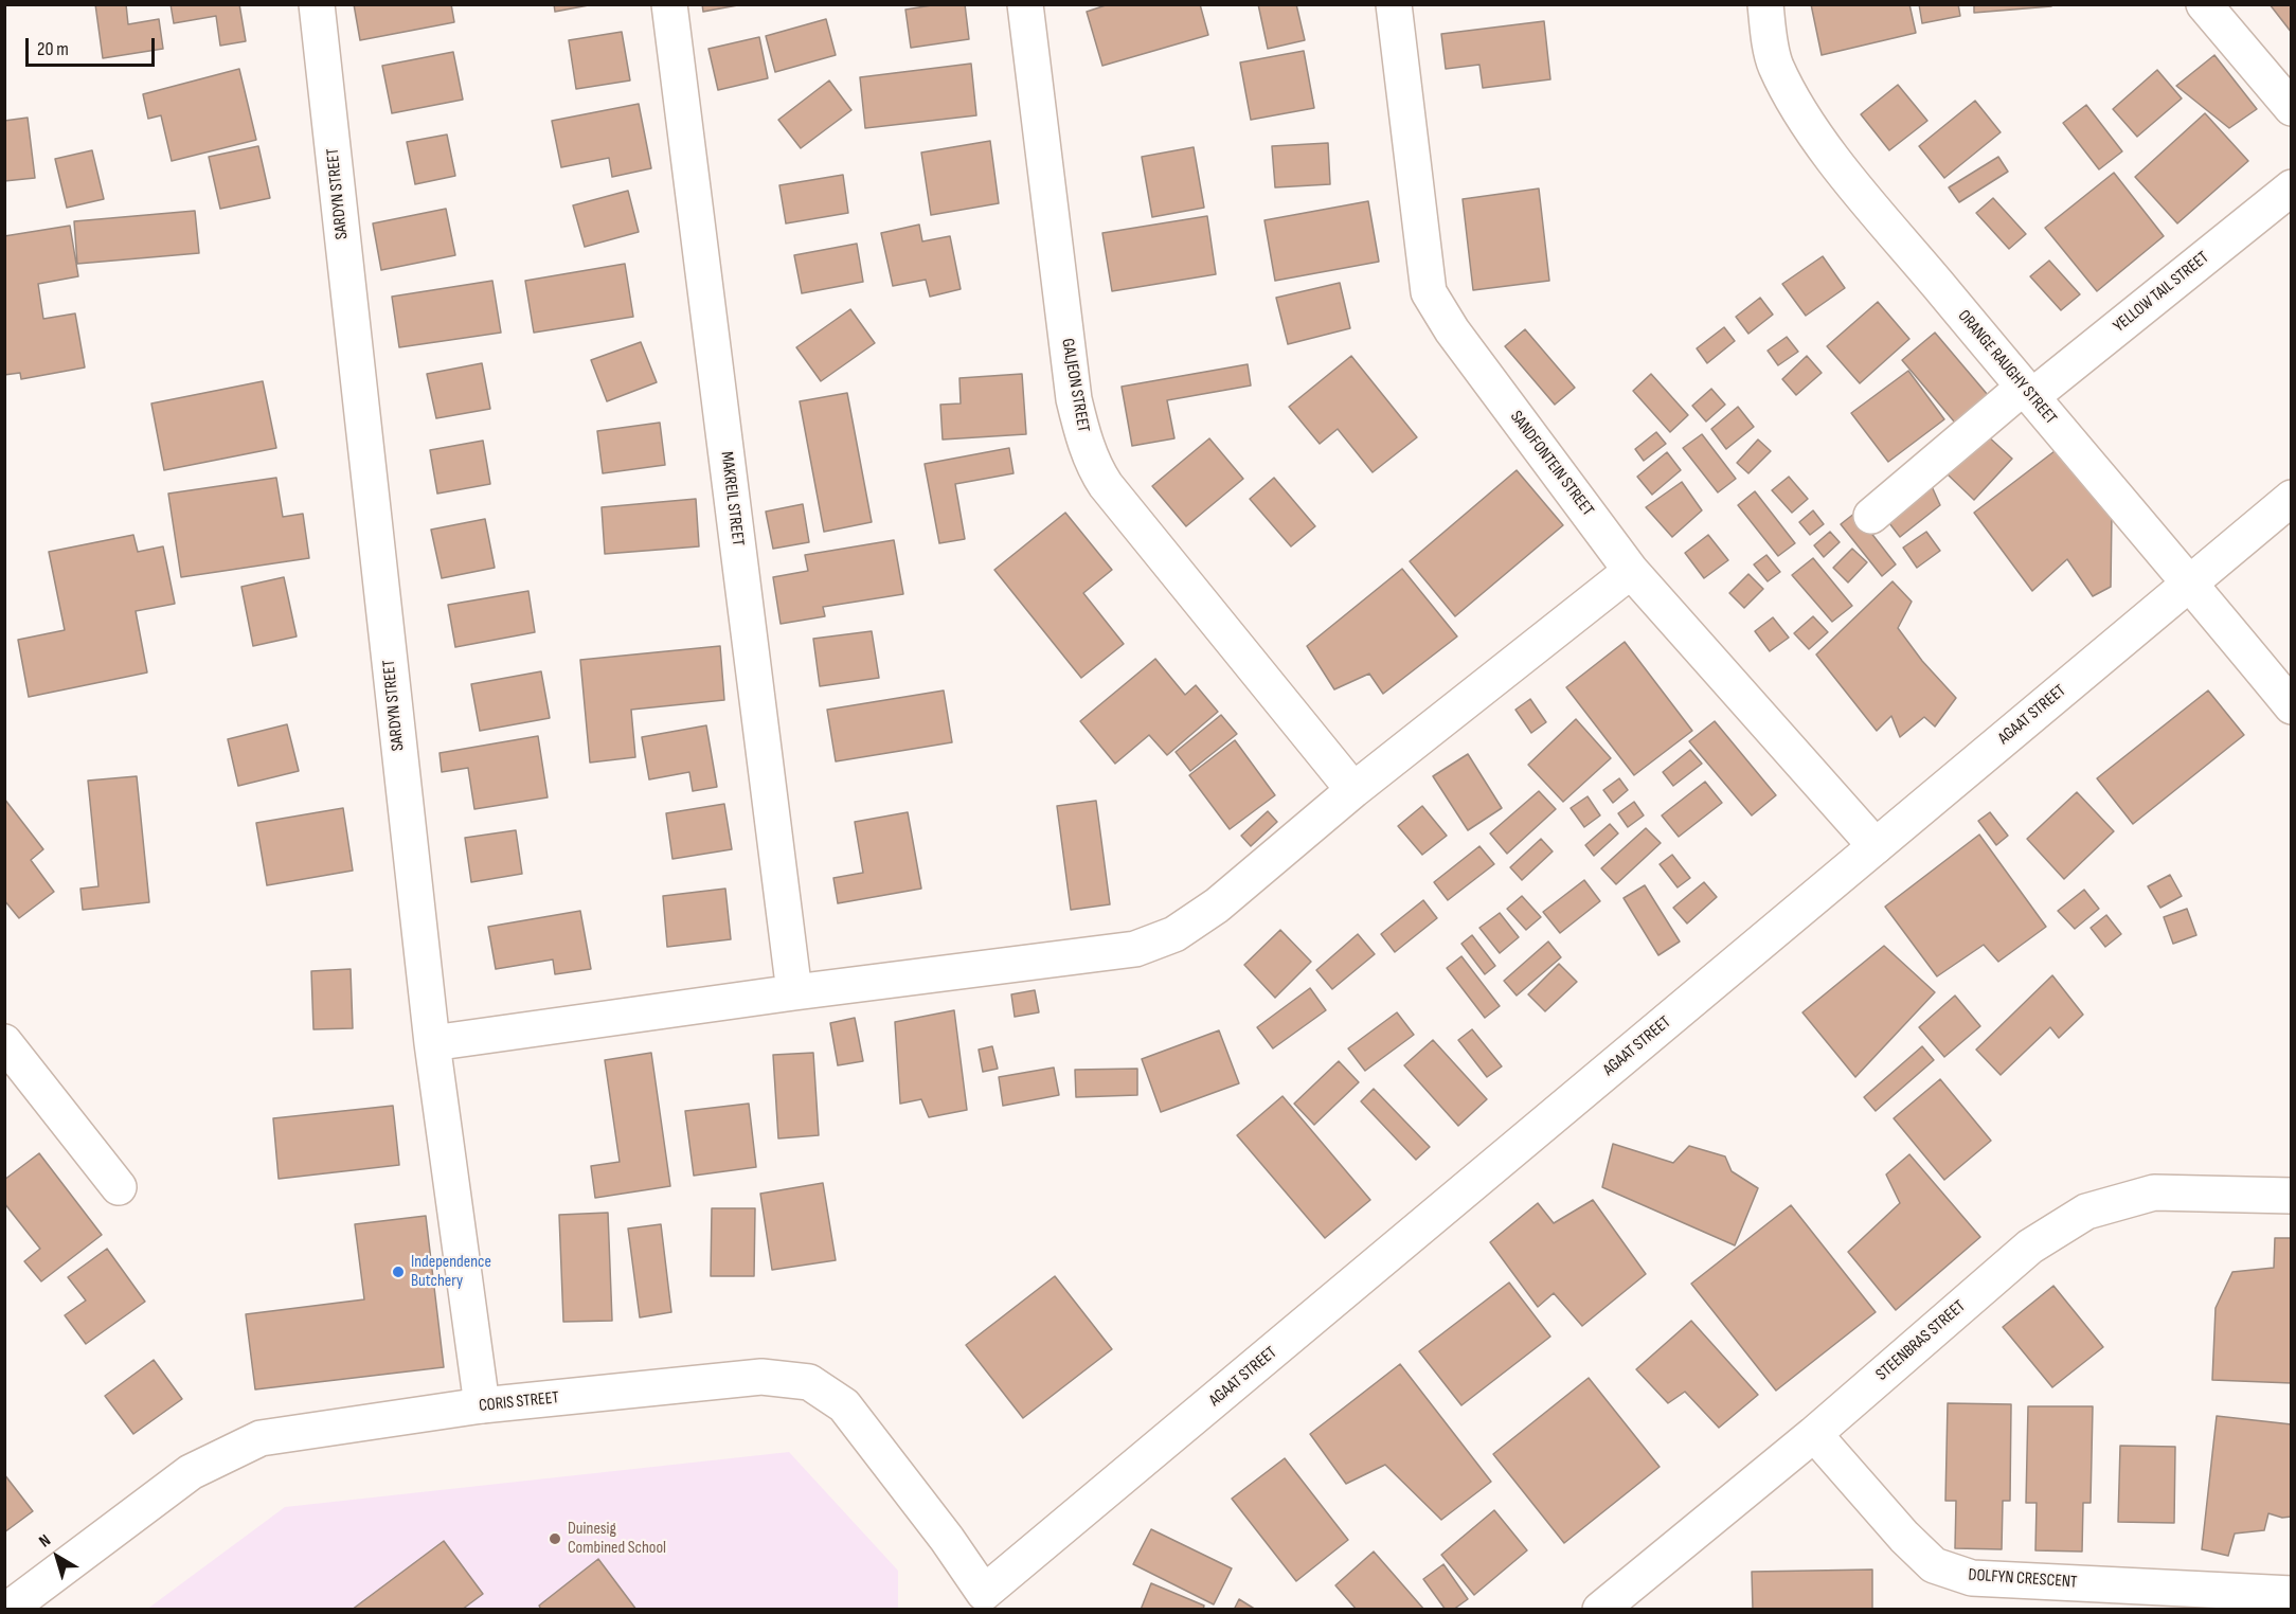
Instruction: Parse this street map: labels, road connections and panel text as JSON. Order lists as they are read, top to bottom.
{
  "streets": {
    "street": [
      "SARDYN STREET",
      "YELLOW TAIL STREET",
      "ORANGE RAUGHY STREET",
      "GALJEON STREET",
      "SANDFONTEIN STREET",
      "MAKREIL STREET",
      "AGAAT STREET",
      "STEENBRAS STREET",
      "CORIS STREET",
      "DOLFYN CRESCENT"
    ]
  },
  "crossings": [
    ["SARDYN STREET", "CORIS STREET"],
    ["YELLOW TAIL STREET", "ORANGE RAUGHY STREET"],
    ["ORANGE RAUGHY STREET", "AGAAT STREET"],
    ["SANDFONTEIN STREET", "AGAAT STREET"],
    ["AGAAT STREET", "CORIS STREET"],
    ["STEENBRAS STREET", "DOLFYN CRESCENT"]
  ],
  "places": ["Independence Butchery", "Duinesig Combined School"],
  "scale_bar": "20 m",
  "north": "top left"
}
